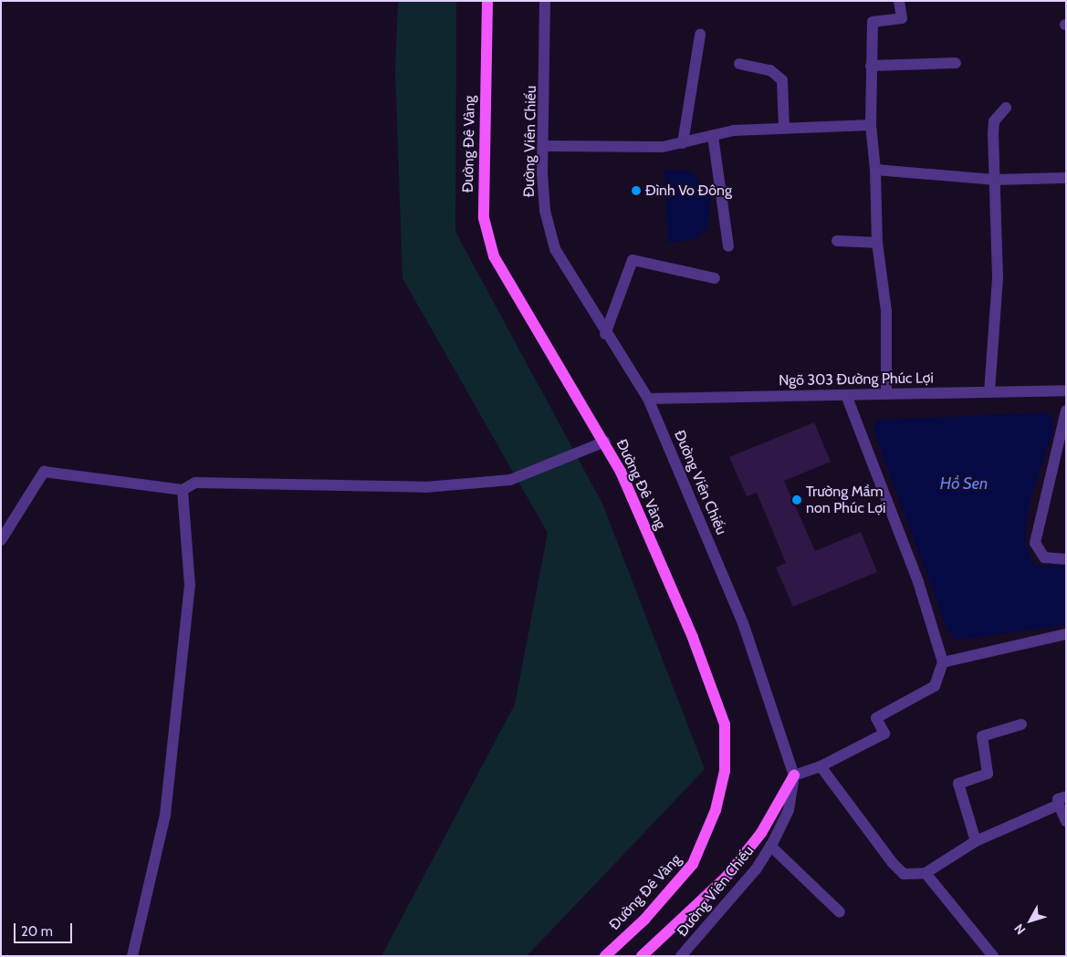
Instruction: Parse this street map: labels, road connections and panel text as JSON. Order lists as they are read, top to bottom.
{
  "streets": {
    "main road": ["Đường Đê Vàng"],
    "street": ["Đường Viên Chiếu", "Ngõ 303 Đường Phúc Lợi"]
  },
  "crossings": [
    ["Đường Viên Chiếu", "Ngõ 303 Đường Phúc Lợi"]
  ],
  "water": ["Hồ Sen"],
  "places": ["Đình Vo Đông", "Trường Mầm non Phúc Lợi"],
  "scale_bar": "20 m",
  "north": "bottom left"
}
